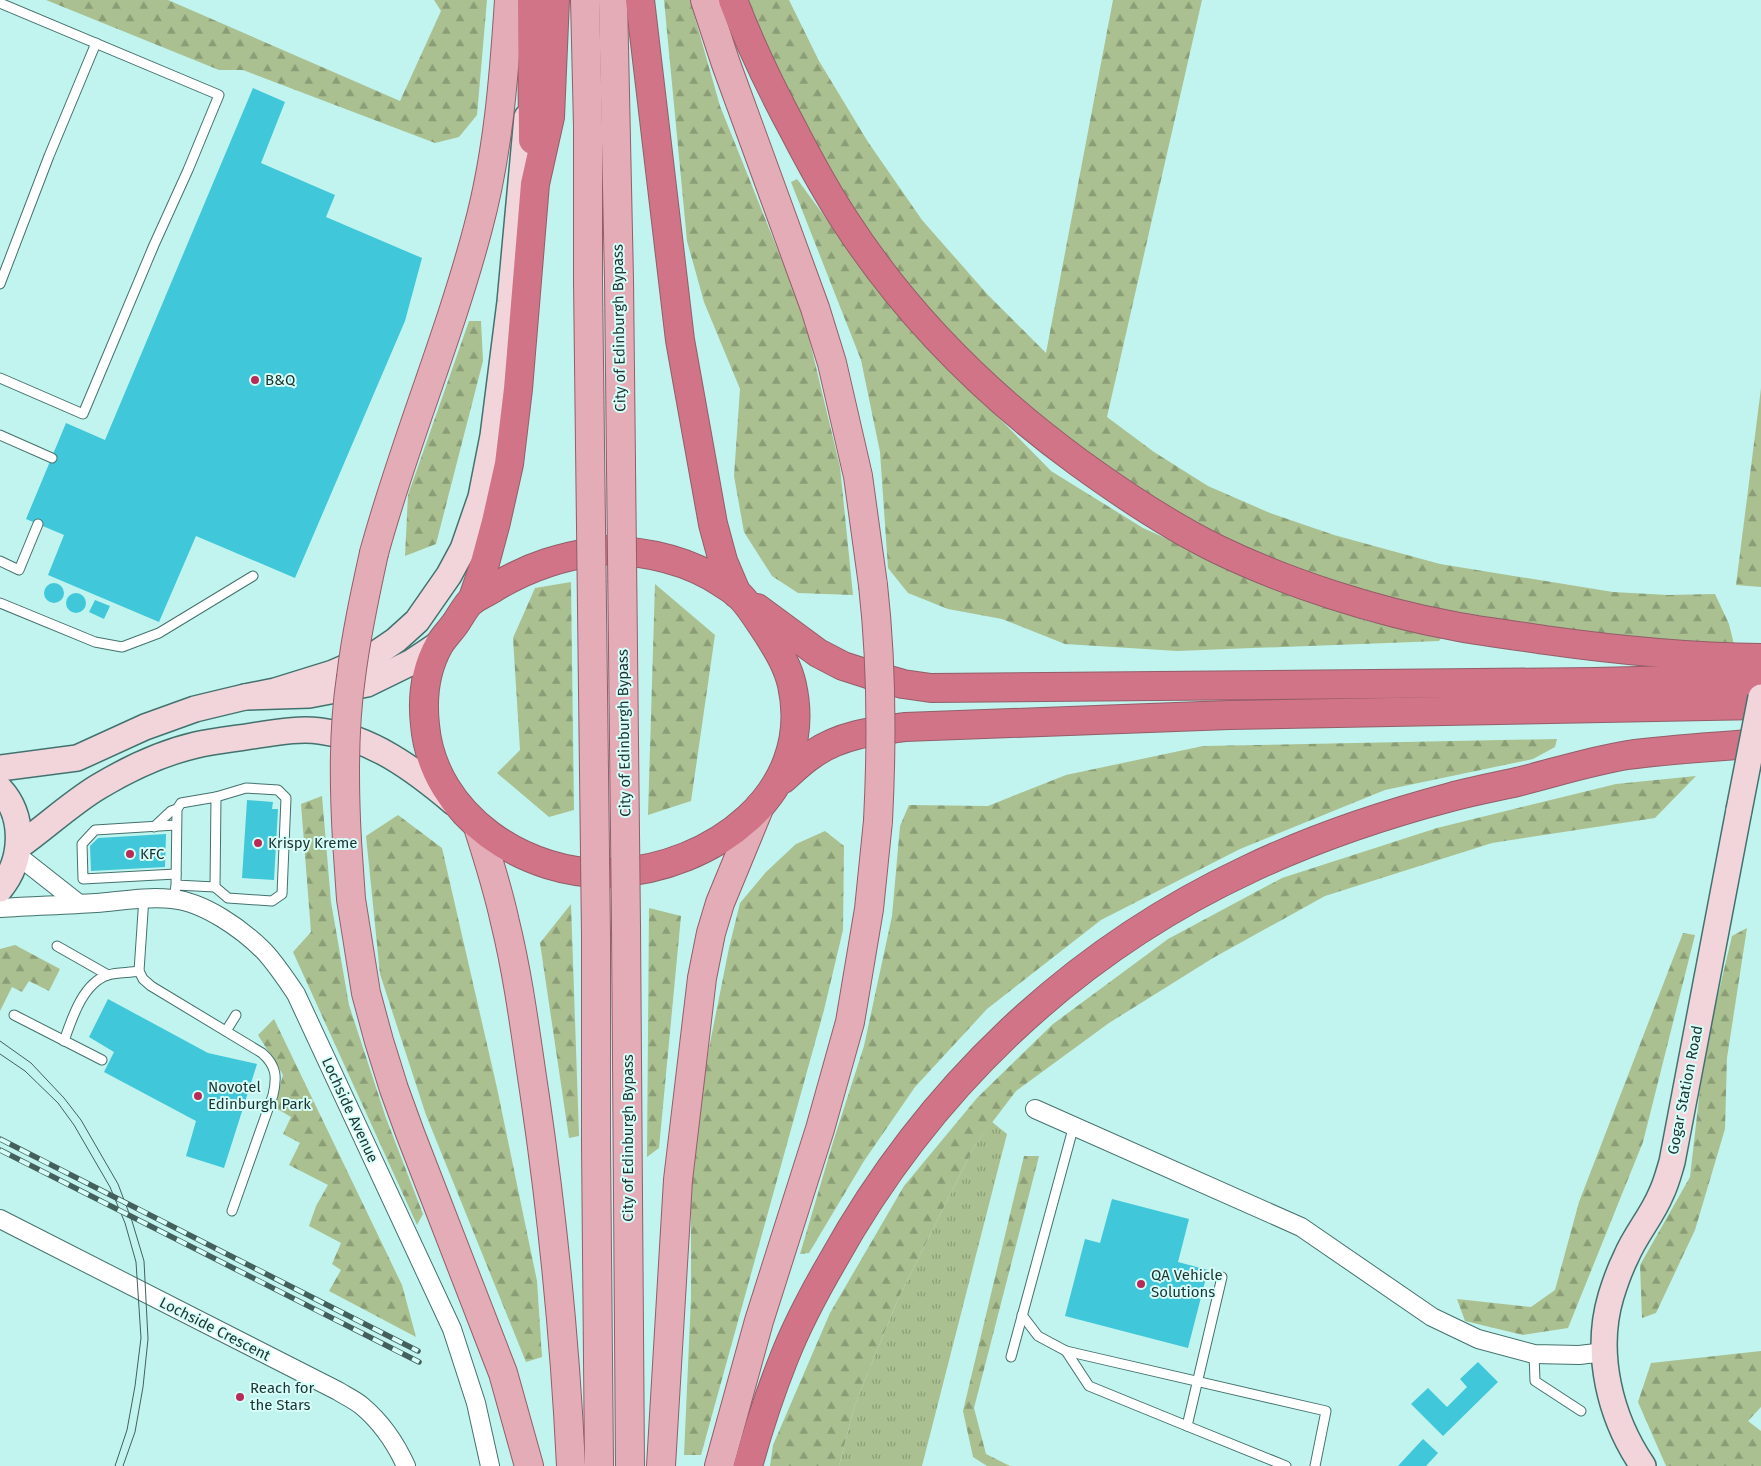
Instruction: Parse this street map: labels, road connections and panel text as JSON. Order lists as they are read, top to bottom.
{
  "streets": {
    "main road": ["City of Edinburgh Bypass"],
    "street": ["Gogar Station Road", "Lochside Avenue", "Lochside Crescent"]
  },
  "places": [
    "B&Q",
    "Krispy Kreme",
    "KFC",
    "Novotel Edinburgh Park",
    "QA Vehicle Solutions",
    "Reach for the Stars"
  ]
}
